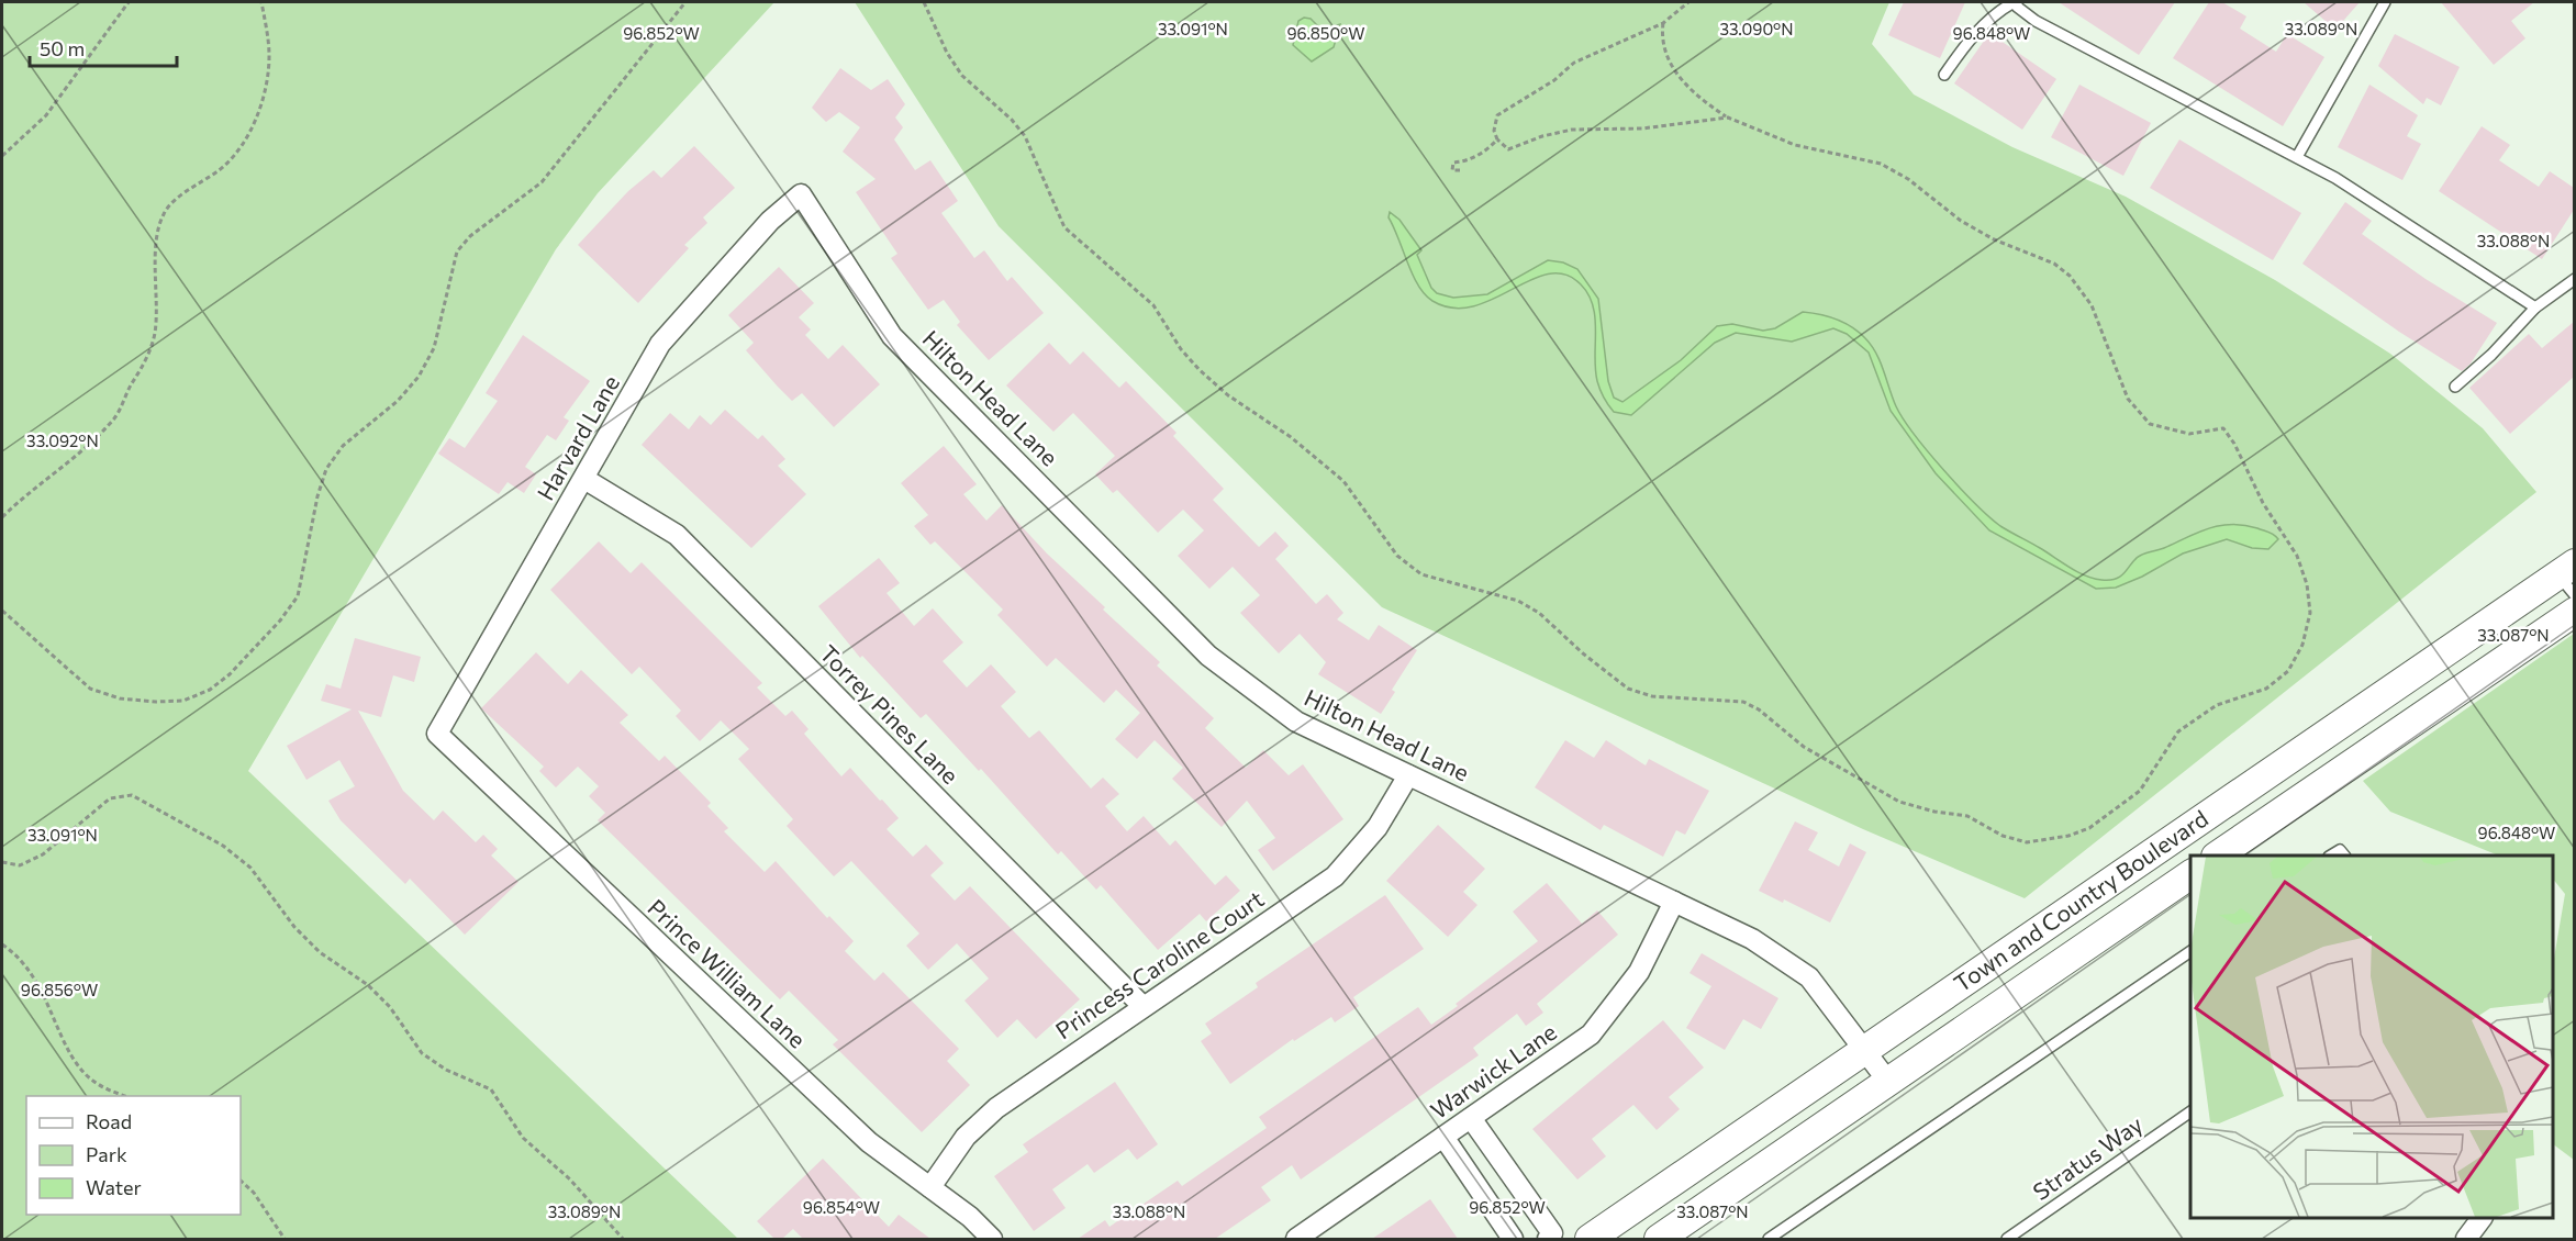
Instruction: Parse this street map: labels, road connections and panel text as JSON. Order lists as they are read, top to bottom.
{
  "streets": {
    "main road": ["Town and Country Boulevard"],
    "street": [
      "Hilton Head Lane",
      "Harvard Lane",
      "Torrey Pines Lane",
      "Princess Caroline Court",
      "Prince William Lane",
      "Warwick Lane"
    ],
    "lane": ["Stratus Way"]
  },
  "crossings": [
    ["Hilton Head Lane", "Harvard Lane"],
    ["Hilton Head Lane", "Town and Country Boulevard"],
    ["Hilton Head Lane", "Princess Caroline Court"],
    ["Hilton Head Lane", "Warwick Lane"],
    ["Harvard Lane", "Torrey Pines Lane"],
    ["Harvard Lane", "Prince William Lane"],
    ["Torrey Pines Lane", "Princess Caroline Court"],
    ["Princess Caroline Court", "Prince William Lane"]
  ],
  "legend": ["Road", "Park", "Water"],
  "scale_bar": "50 m",
  "coordinates": [
    "33.091°N",
    "33.090°N",
    "33.089°N",
    "96.850°W",
    "96.852°W",
    "96.848°W",
    "33.088°N",
    "33.092°N",
    "33.087°N",
    "96.856°W",
    "96.854°W"
  ]
}
